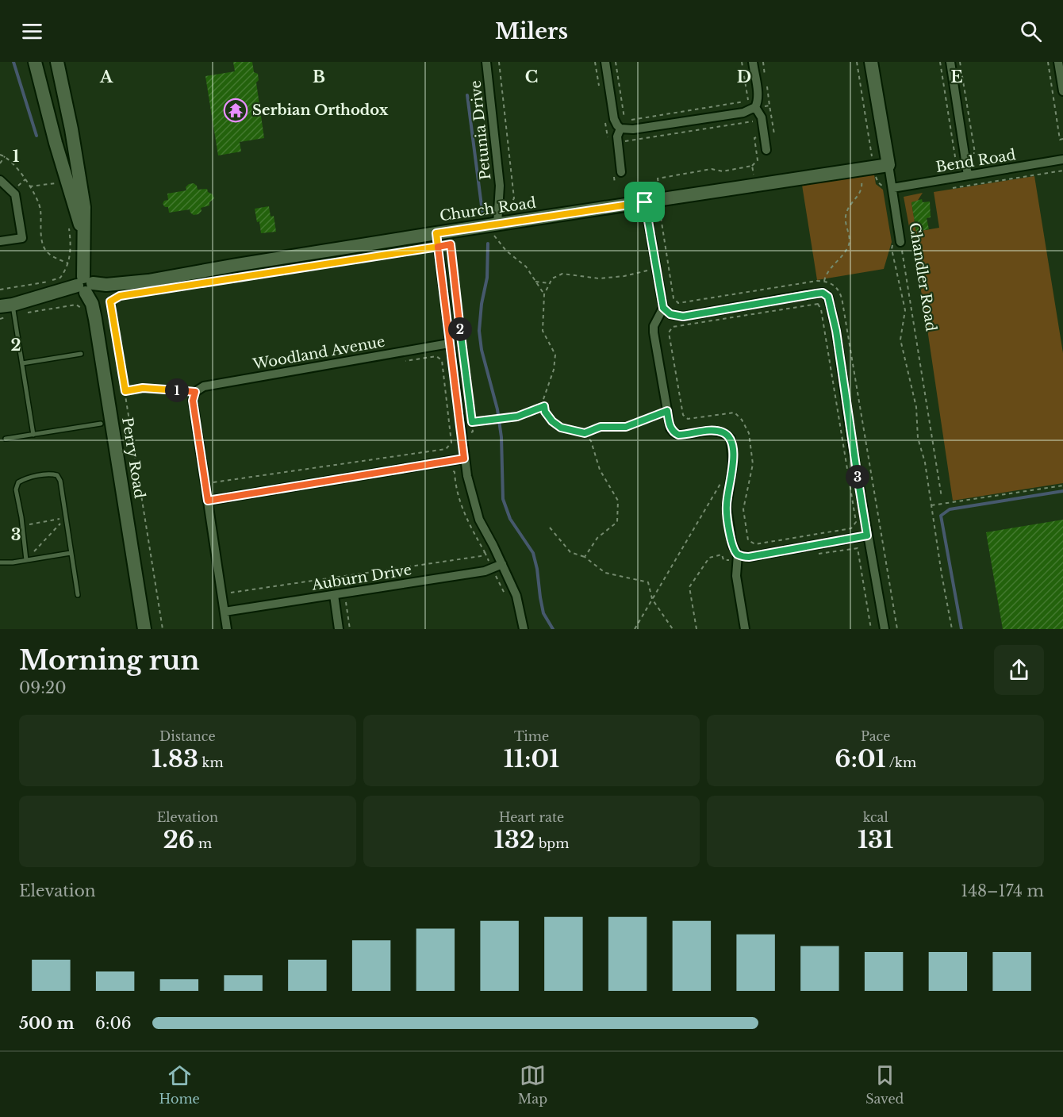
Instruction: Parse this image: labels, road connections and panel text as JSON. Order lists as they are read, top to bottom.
{
  "streets": {
    "main road": ["Church Road", "Chandler Road", "Perry Road"],
    "street": [
      "Petunia Drive",
      "Bend Road",
      "Woodland Avenue",
      "Auburn Drive"
    ]
  },
  "crossings": [
    ["Petunia Drive", "Church Road"],
    ["Bend Road", "Chandler Road"],
    ["Church Road", "Chandler Road"],
    ["Church Road", "Perry Road"]
  ],
  "places": {
    "temple": ["Serbian Orthodox"]
  },
  "page": {
    "header": "Milers",
    "pins": ["2", "1", "3"],
    "heading": ["Morning run", "09:20"],
    "stats": [
      ["Distance", "1.83 km"],
      ["Time", "11:01"],
      ["Pace", "6:01 /km"],
      ["Elevation", "26 m"],
      ["Heart rate", "132 bpm"],
      ["kcal", "131"]
    ],
    "chart": ["Elevation", "148–174 m"],
    "list": [
      {
        "name": "500 m",
        "note": "6:06"
      }
    ],
    "tabs": ["Home", "Map", "Saved"]
  },
  "grid": {
    "columns": [
      "A",
      "B",
      "C",
      "D",
      "E"
    ],
    "rows": ["1", "2", "3"]
  }
}
